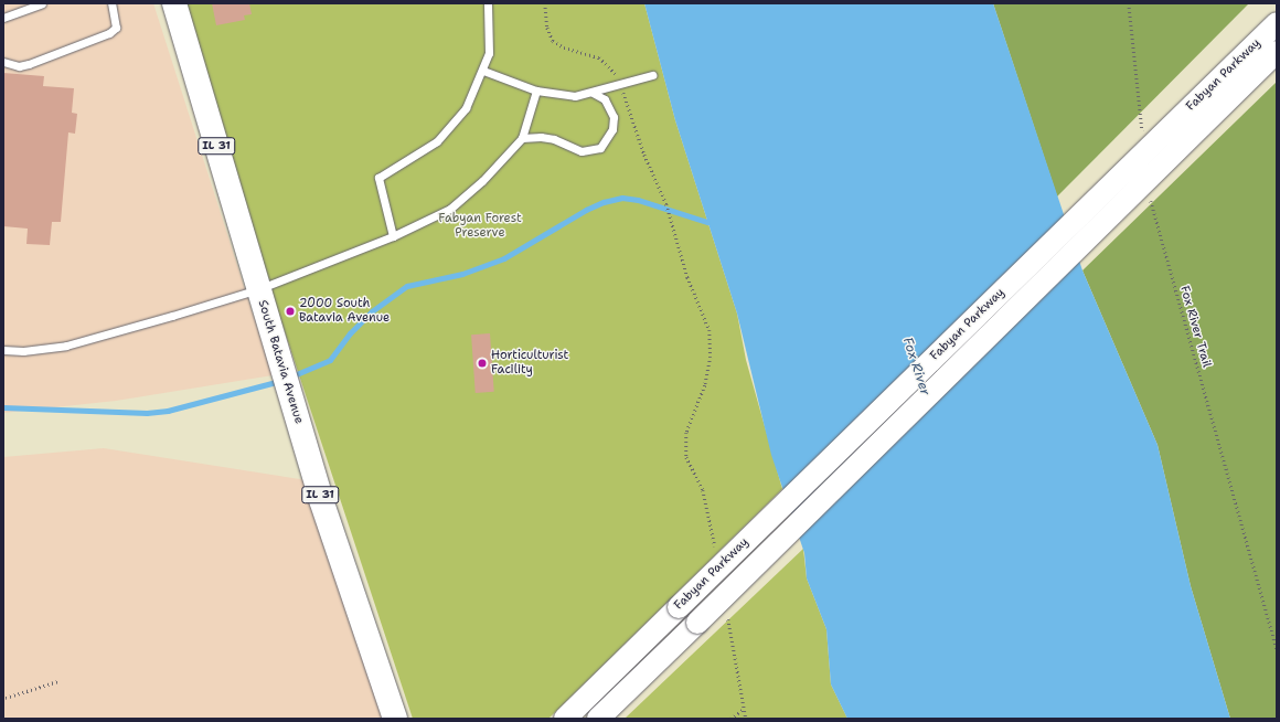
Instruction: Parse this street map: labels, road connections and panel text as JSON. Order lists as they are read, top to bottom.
{
  "streets": {
    "main road": ["Fabyan Parkway", "IL 31", "South Batavia Avenue"],
    "path": ["Fox River Trail"]
  },
  "water": ["Fox River"],
  "parks": ["Fabyan Forest Preserve"],
  "places": ["2000 South Batavia Avenue", "Horticulturist Facility"]
}
